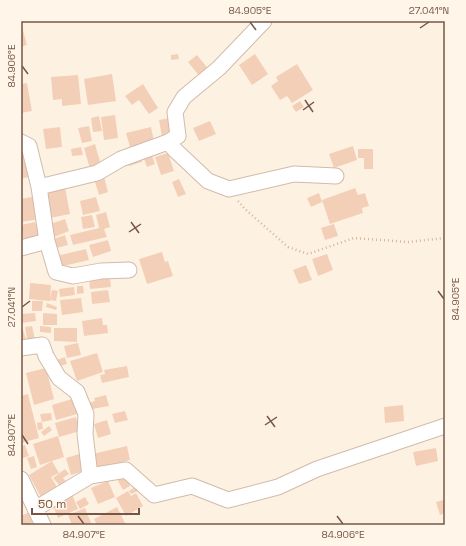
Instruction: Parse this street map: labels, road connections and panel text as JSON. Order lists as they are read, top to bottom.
{
  "scale_bar": "50 m",
  "coordinates": [
    "84.905°E",
    "27.041°N",
    "84.906°E",
    "84.907°E"
  ]
}
